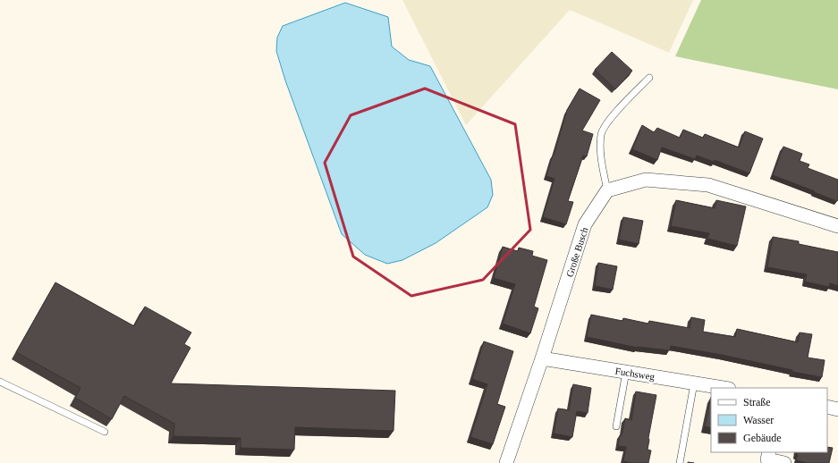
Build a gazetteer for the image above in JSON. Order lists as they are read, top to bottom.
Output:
{
  "streets": {
    "street": ["Große Busch", "Fuchsweg"]
  },
  "crossings": [
    ["Große Busch", "Fuchsweg"]
  ],
  "legend": ["Straße", "Wasser", "Gebäude"]
}
